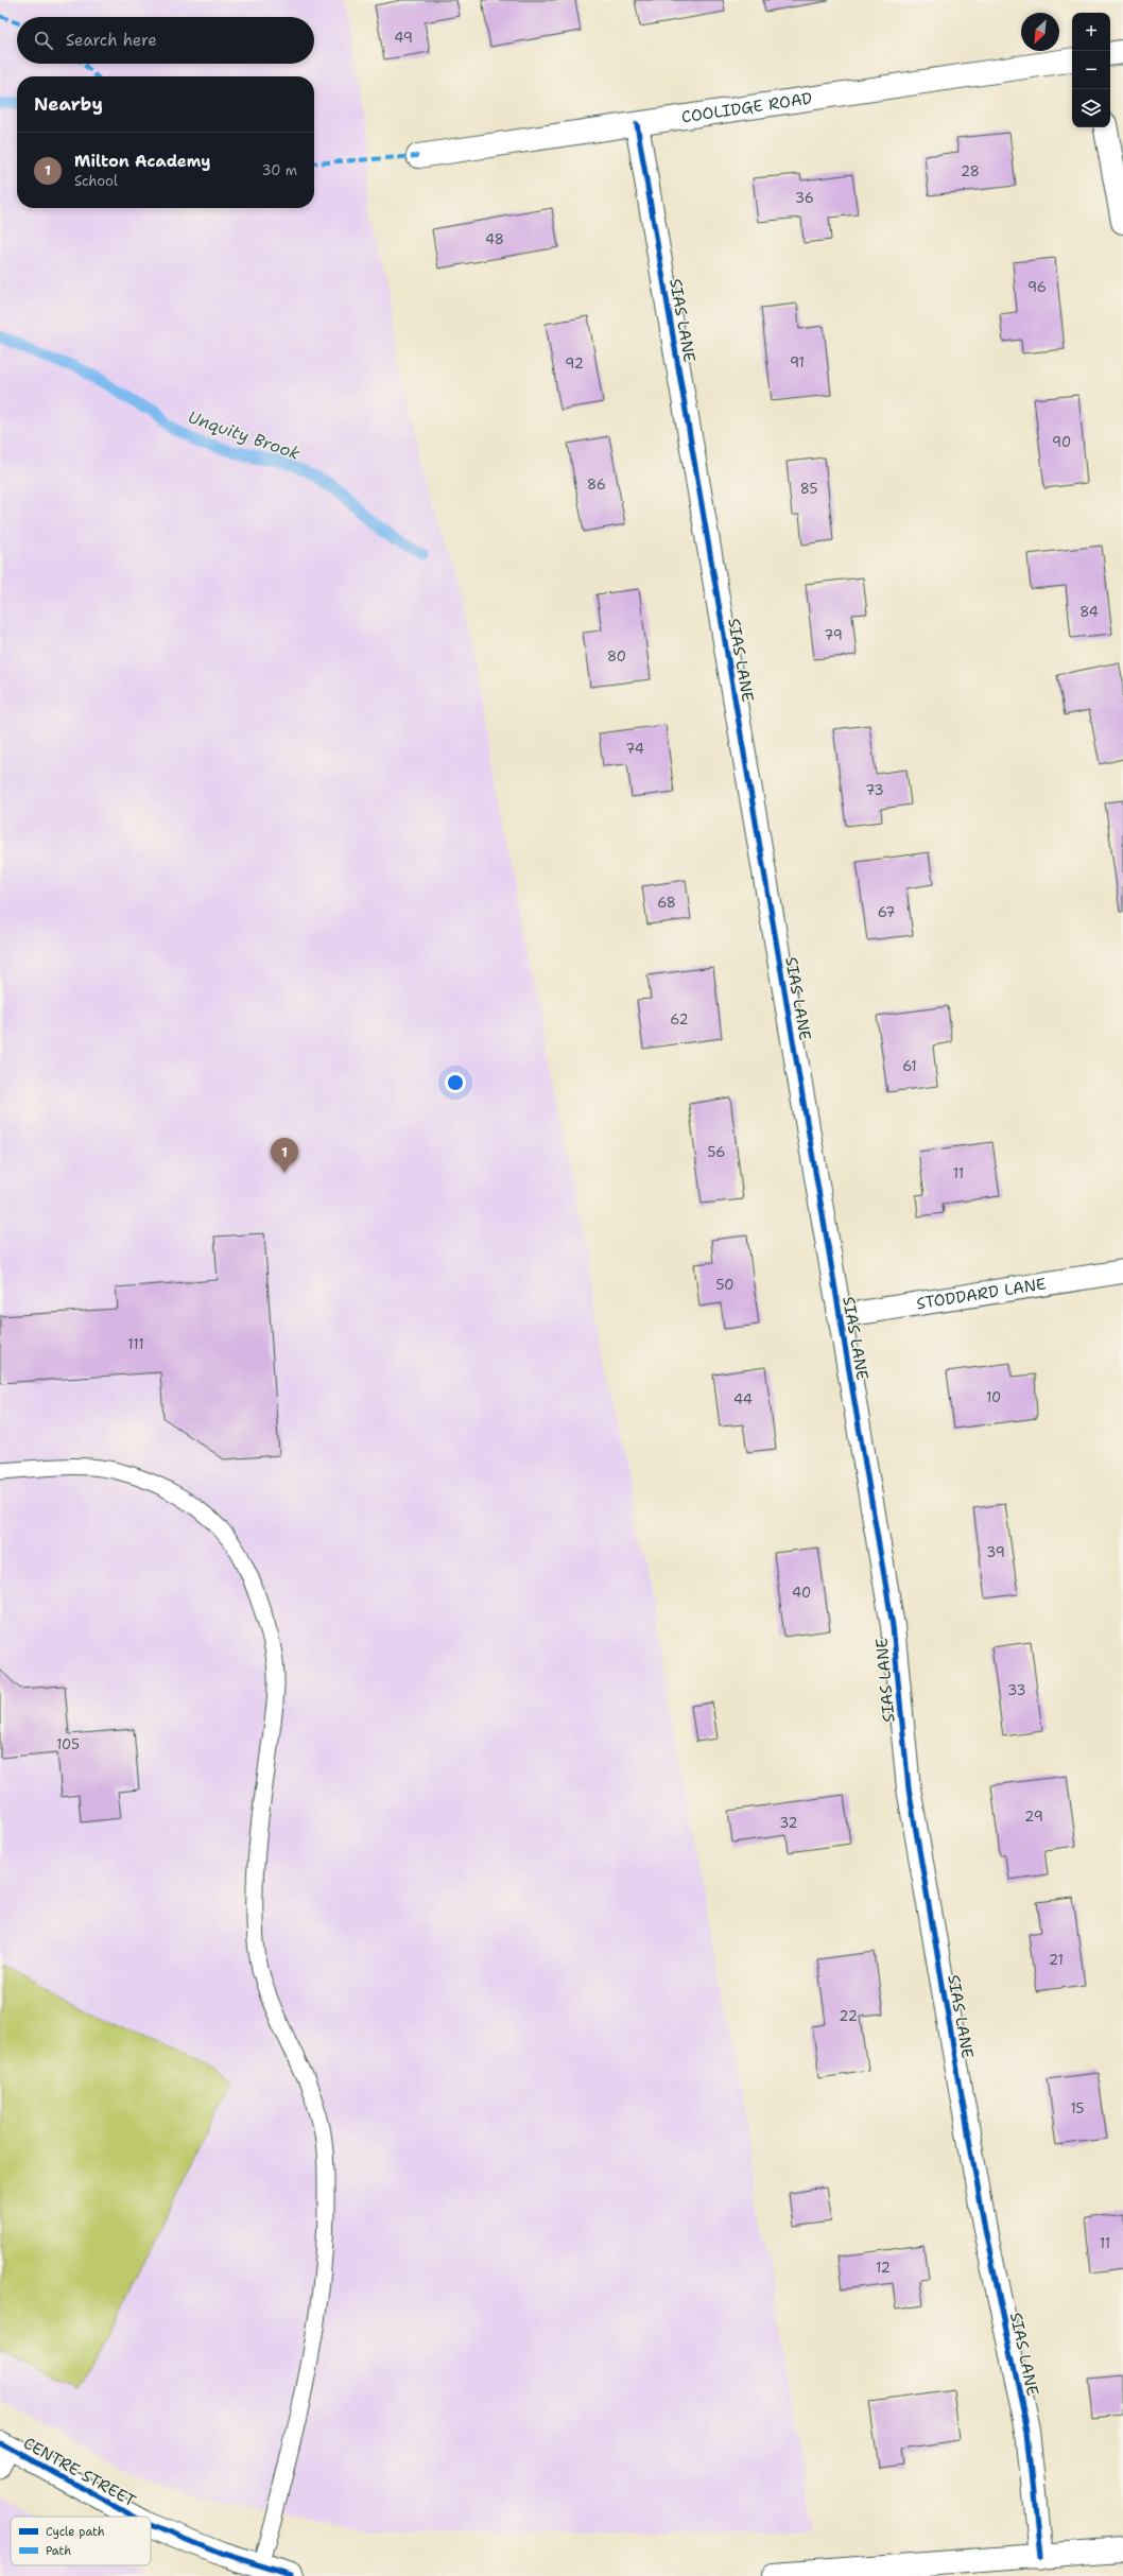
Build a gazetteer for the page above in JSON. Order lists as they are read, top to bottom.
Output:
{
  "streets": {
    "street": [
      "COOLIDGE ROAD",
      "SIAS LANE",
      "STODDARD LANE",
      "CENTRE STREET"
    ]
  },
  "crossings": [
    ["COOLIDGE ROAD", "SIAS LANE"],
    ["SIAS LANE", "STODDARD LANE"]
  ],
  "water": ["Unquity Brook"],
  "house_numbers": [
    "49",
    "28",
    "36",
    "48",
    "96",
    "91",
    "92",
    "90",
    "86",
    "85",
    "84",
    "79",
    "80",
    "74",
    "73",
    "68",
    "67",
    "62",
    "61",
    "56",
    "11",
    "50",
    "111",
    "10",
    "44",
    "39",
    "40",
    "33",
    "105",
    "29",
    "32",
    "21",
    "22",
    "15",
    "11",
    "12"
  ],
  "legend": ["Cycle path", "Path"],
  "north": "bottom left",
  "page": {
    "map_buttons": ["+", "−"],
    "search": "Search here",
    "heading": "Nearby",
    "list": [
      {
        "mark": "1",
        "name": "Milton Academy",
        "note": "School",
        "value": "30 m"
      }
    ],
    "pins": "1"
  }
}
